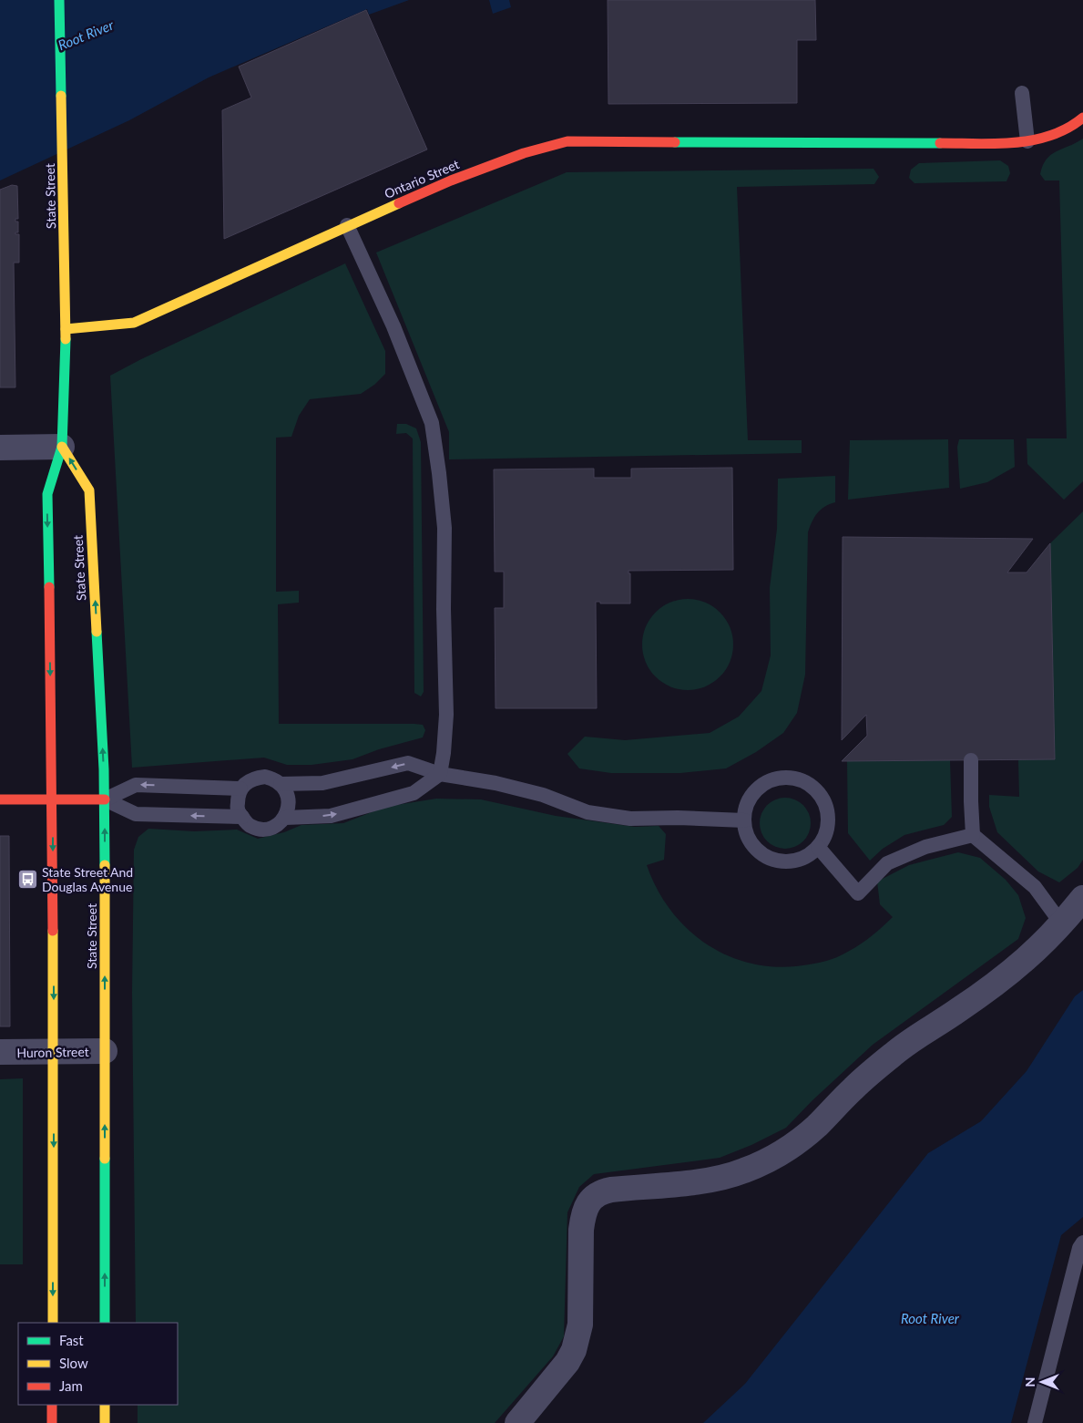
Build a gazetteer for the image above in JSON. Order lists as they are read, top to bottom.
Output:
{
  "streets": {
    "main road": ["Ontario Street", "State Street"],
    "street": ["Huron Street"]
  },
  "crossings": [
    ["Ontario Street", "State Street"],
    ["State Street", "Huron Street"]
  ],
  "water": ["Root River"],
  "places": {
    "bus stop": ["State Street And Douglas Avenue"]
  },
  "legend": ["Fast", "Slow", "Jam"],
  "north": "left"
}
